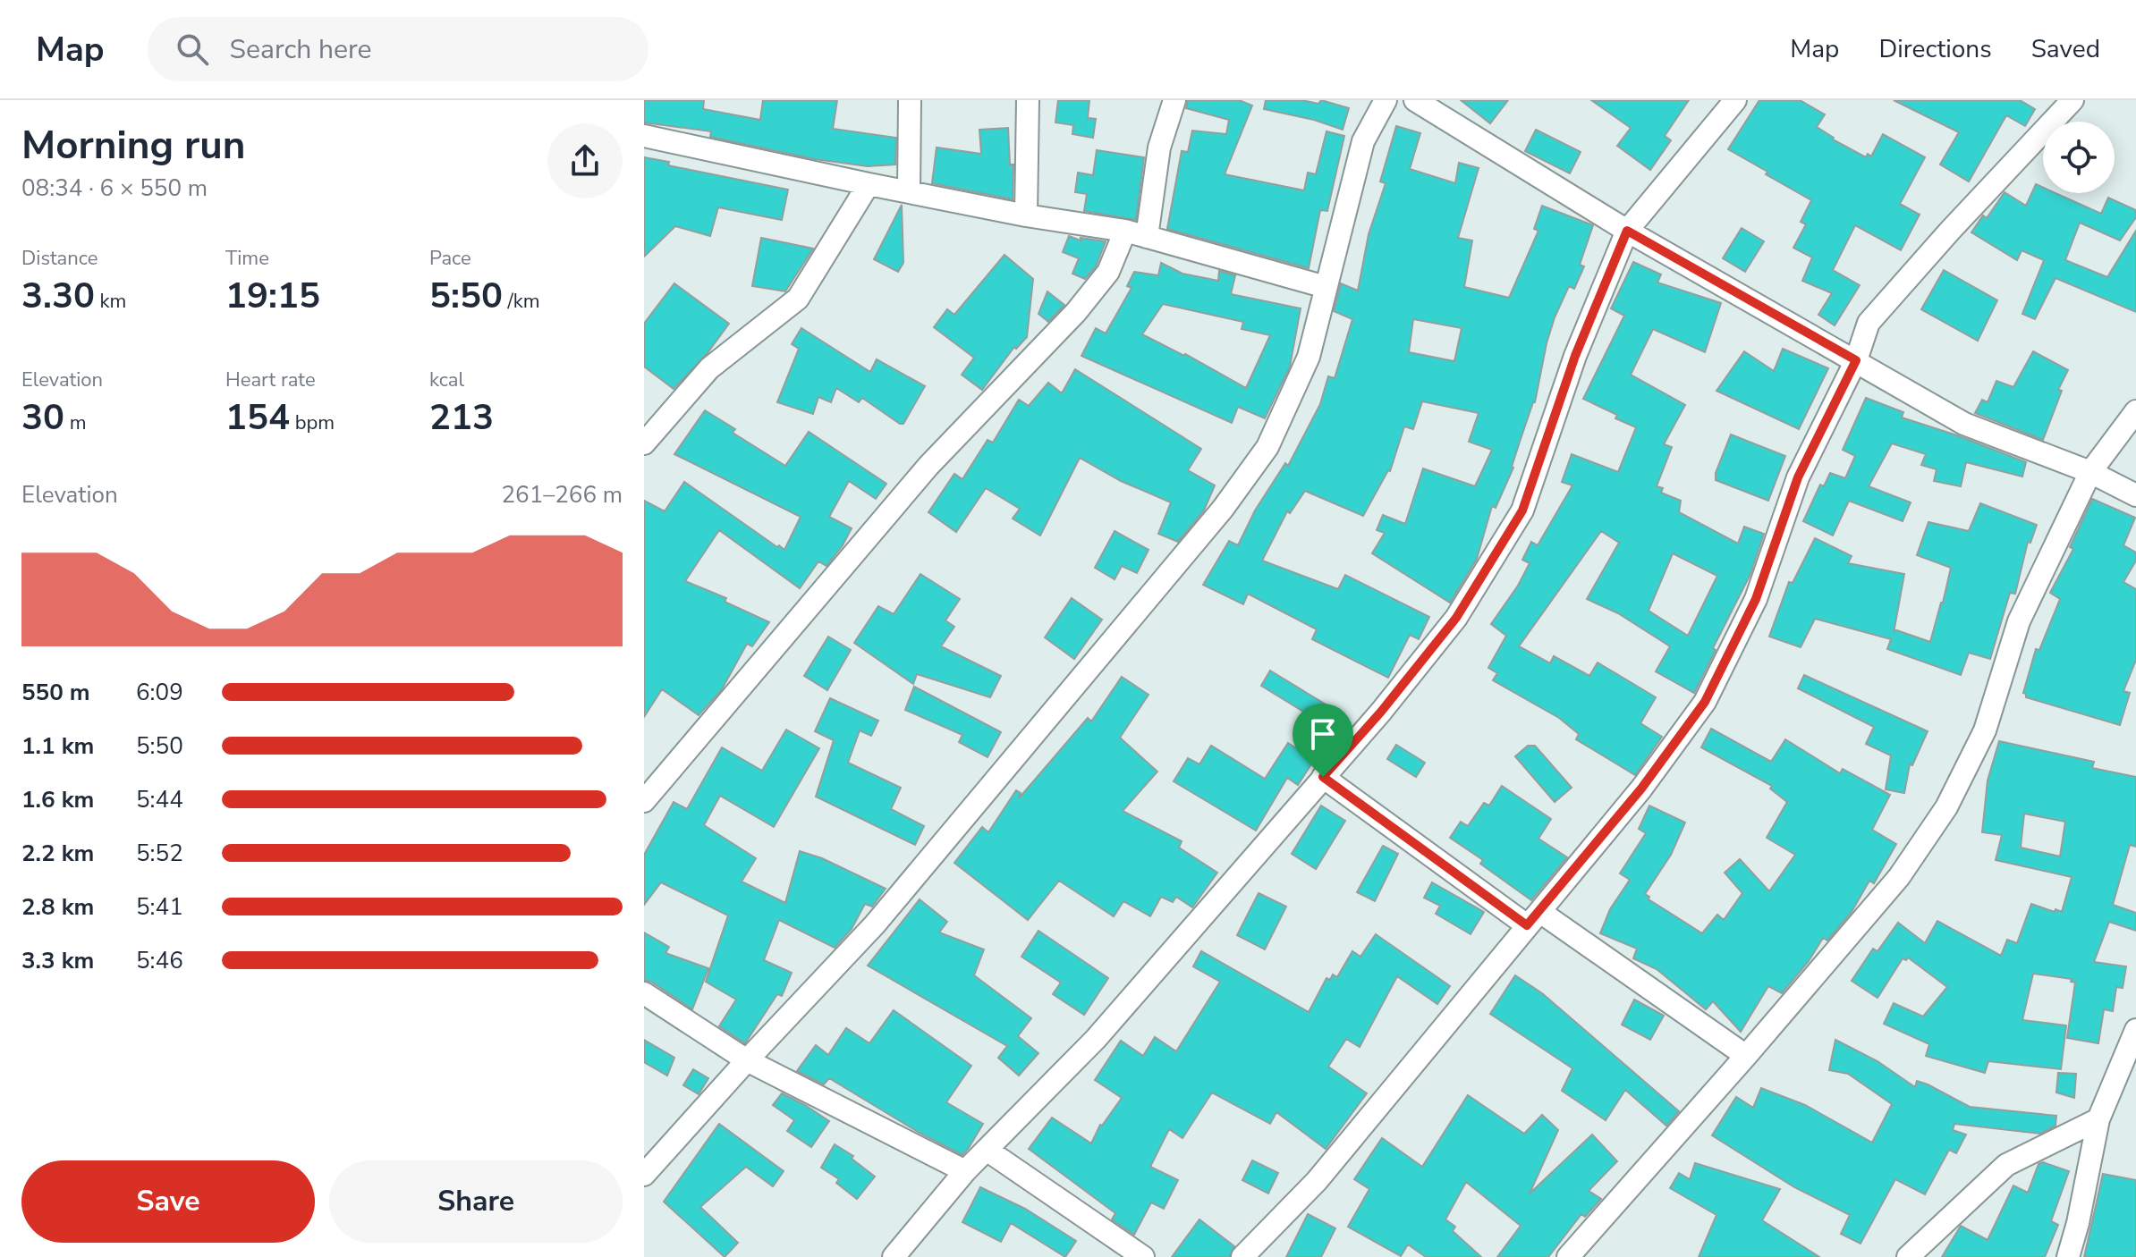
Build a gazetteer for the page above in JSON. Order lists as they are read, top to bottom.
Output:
{
  "page": {
    "header": "Map",
    "search": "Search here",
    "nav": ["Map", "Directions", "Saved"],
    "heading": ["Morning run", "08:34 · 6 × 550 m"],
    "stats": [
      ["Distance", "3.30 km"],
      ["Time", "19:15"],
      ["Pace", "5:50 /km"],
      ["Elevation", "30 m"],
      ["Heart rate", "154 bpm"],
      ["kcal", "213"]
    ],
    "chart": ["Elevation", "261–266 m"],
    "list": [
      {
        "name": "550 m",
        "note": "6:09"
      },
      {
        "name": "1.1 km",
        "note": "5:50"
      },
      {
        "name": "1.6 km",
        "note": "5:44"
      },
      {
        "name": "2.2 km",
        "note": "5:52"
      },
      {
        "name": "2.8 km",
        "note": "5:41"
      },
      {
        "name": "3.3 km",
        "note": "5:46"
      }
    ],
    "buttons": ["Save", "Share"]
  }
}
